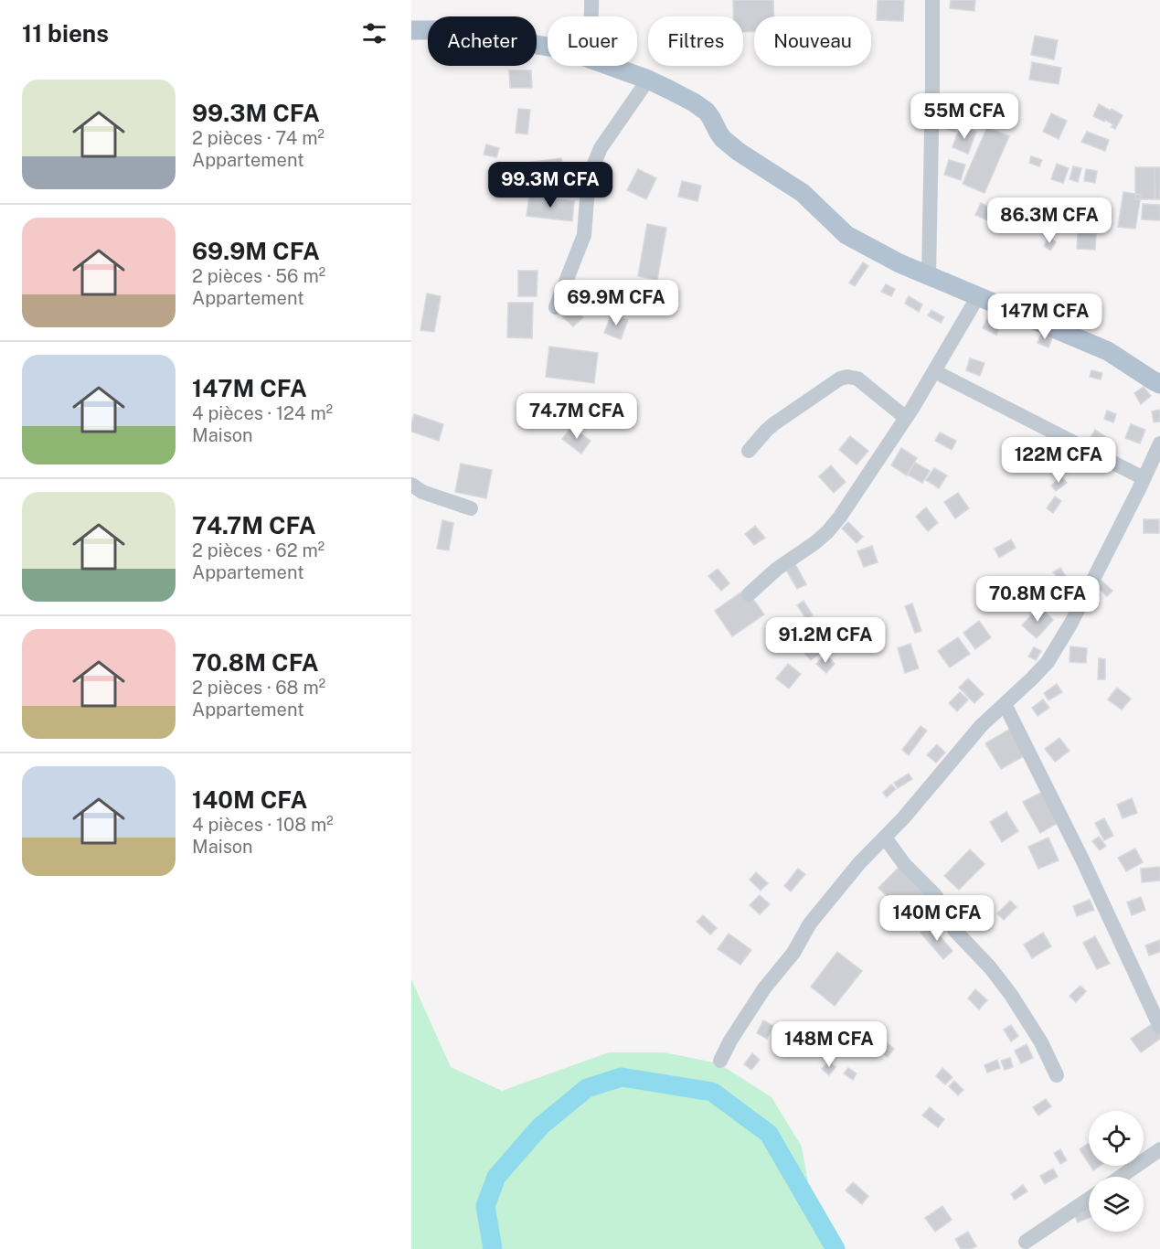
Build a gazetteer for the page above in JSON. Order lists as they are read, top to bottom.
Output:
{
  "page": {
    "heading": "11 biens",
    "chip": [
      "Acheter",
      "Louer",
      "Filtres",
      "Nouveau"
    ],
    "list": [
      {
        "name": "99.3M CFA",
        "note": "2 pièces · 74 m² · Appartement"
      },
      {
        "name": "69.9M CFA",
        "note": "2 pièces · 56 m² · Appartement"
      },
      {
        "name": "147M CFA",
        "note": "4 pièces · 124 m² · Maison"
      },
      {
        "name": "74.7M CFA",
        "note": "2 pièces · 62 m² · Appartement"
      },
      {
        "name": "70.8M CFA",
        "note": "2 pièces · 68 m² · Appartement"
      },
      {
        "name": "140M CFA",
        "note": "4 pièces · 108 m² · Maison"
      }
    ],
    "price": [
      "55M CFA",
      "99.3M CFA",
      "86.3M CFA",
      "69.9M CFA",
      "147M CFA",
      "74.7M CFA",
      "122M CFA",
      "70.8M CFA",
      "91.2M CFA",
      "140M CFA",
      "148M CFA"
    ]
  }
}
